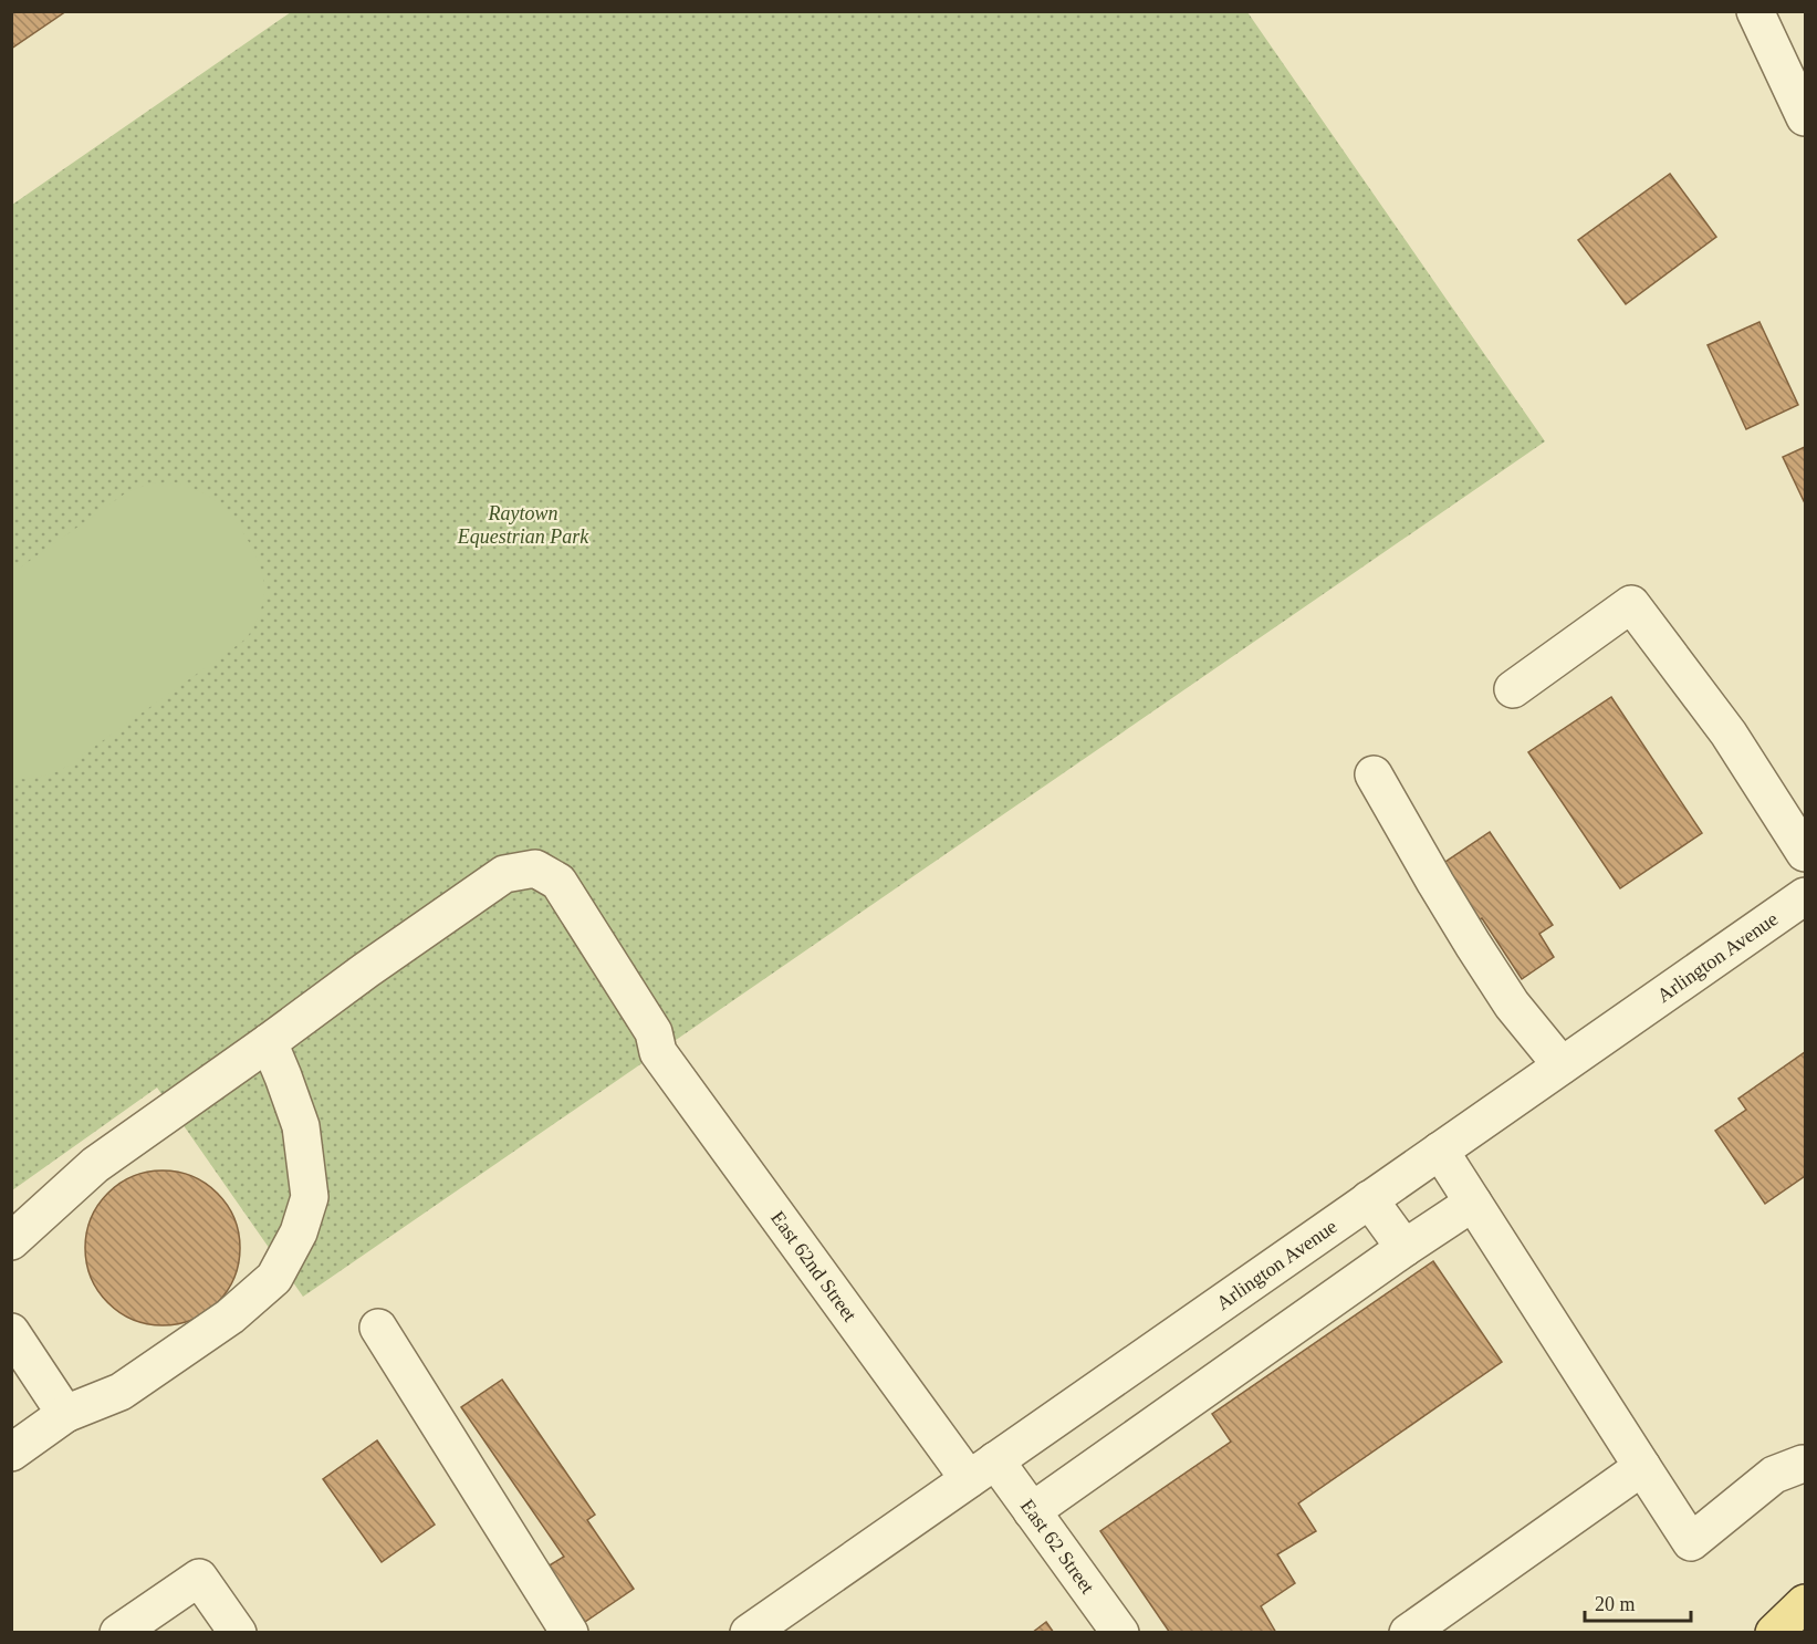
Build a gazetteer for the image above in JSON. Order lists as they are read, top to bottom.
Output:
{
  "streets": {
    "street": ["Arlington Avenue", "East 62nd Street", "East 62 Street"]
  },
  "crossings": [
    ["Arlington Avenue", "East 62nd Street"],
    ["Arlington Avenue", "East 62 Street"],
    ["East 62nd Street", "East 62 Street"]
  ],
  "parks": ["Raytown Equestrian Park"],
  "scale_bar": "20 m"
}
